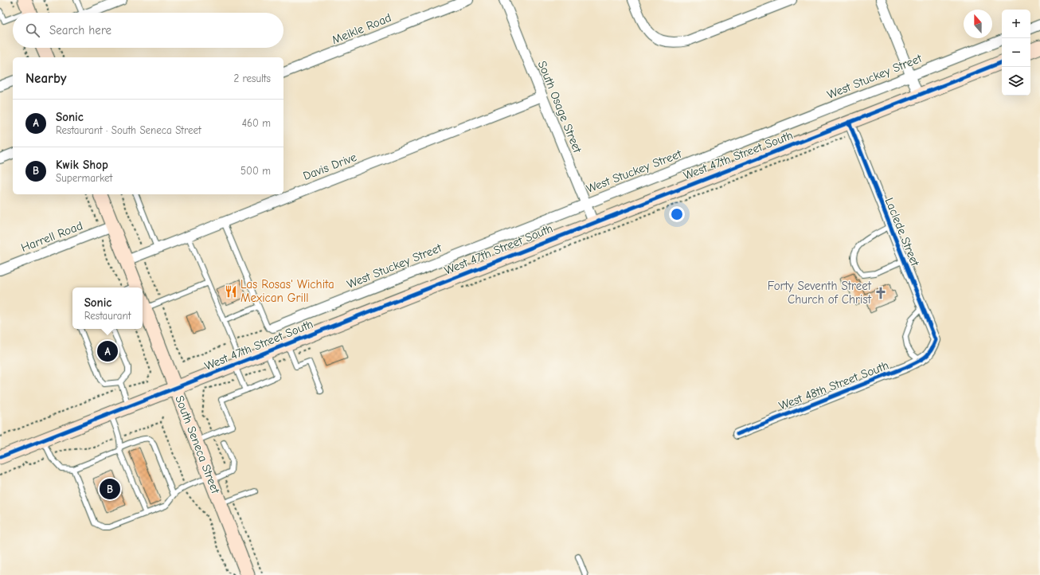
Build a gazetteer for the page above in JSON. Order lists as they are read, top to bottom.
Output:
{
  "streets": {
    "street": [
      "Meikle Road",
      "West Stuckey Street",
      "South Osage Street",
      "West 47th Street South",
      "Davis Drive",
      "Laclede Street",
      "Harrell Road",
      "West 48th Street South",
      "South Seneca Street"
    ]
  },
  "crossings": [
    ["West Stuckey Street", "South Osage Street"],
    ["South Osage Street", "West 47th Street South"],
    ["South Osage Street", "Davis Drive"],
    ["West 47th Street South", "Laclede Street"],
    ["West 47th Street South", "South Seneca Street"],
    ["Davis Drive", "South Seneca Street"],
    ["Laclede Street", "West 48th Street South"],
    ["Harrell Road", "South Seneca Street"]
  ],
  "places": {
    "restaurant": ["Las Rosas' Wichita Mexican Grill"],
    "church": ["Forty Seventh Street Church of Christ"]
  },
  "north": "top",
  "page": {
    "map_buttons": ["+", "−"],
    "search": "Search here",
    "heading": ["Nearby", "2 results"],
    "list": [
      {
        "mark": "A",
        "name": "Sonic",
        "note": "Restaurant · South Seneca Street",
        "value": "460 m"
      },
      {
        "mark": "B",
        "name": "Kwik Shop",
        "note": "Supermarket",
        "value": "500 m"
      }
    ],
    "popup": ["Sonic", "Restaurant"],
    "pins": ["A", "B"]
  }
}
